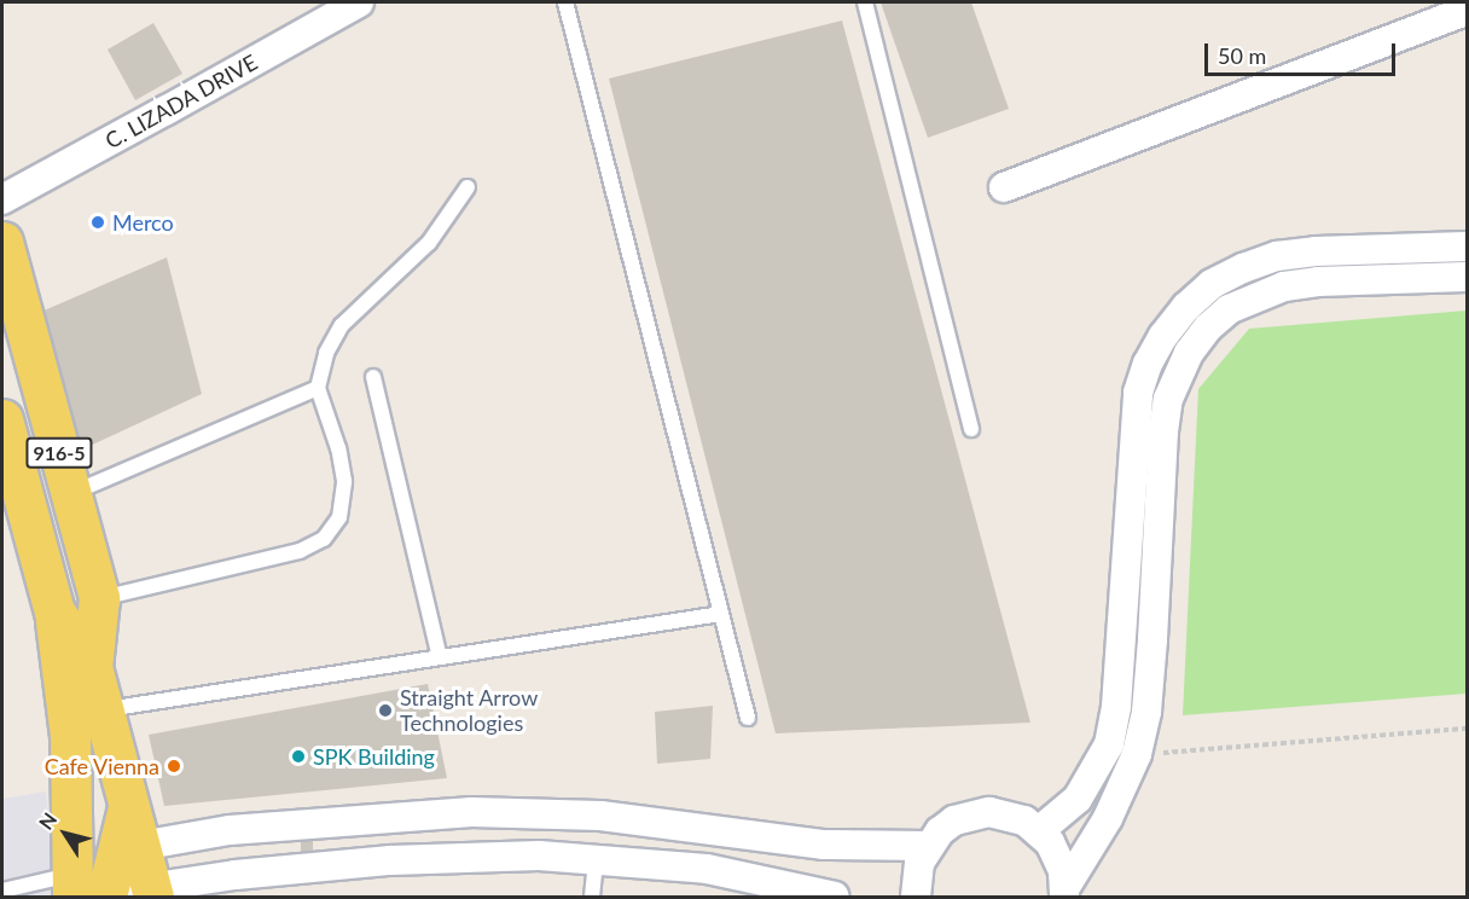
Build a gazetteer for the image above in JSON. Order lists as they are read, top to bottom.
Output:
{
  "streets": {
    "main road": ["916-5"],
    "street": ["C. LIZADA DRIVE"]
  },
  "places": [
    "Merco",
    "Straight Arrow Technologies",
    "SPK Building",
    "Cafe Vienna"
  ],
  "scale_bar": "50 m",
  "north": "top left"
}
